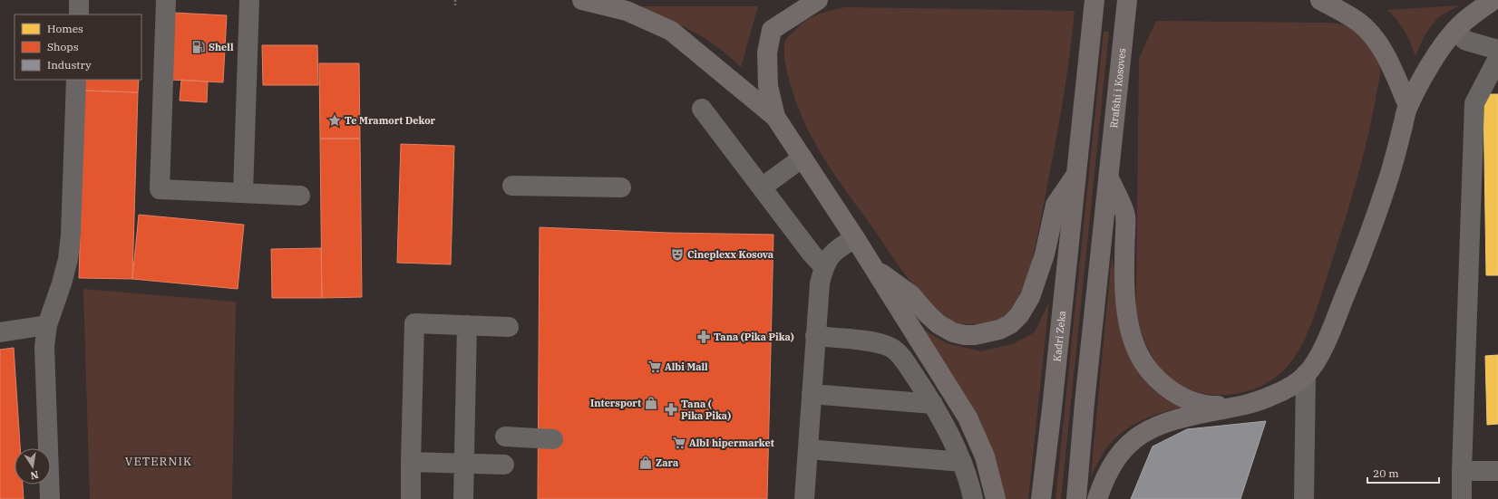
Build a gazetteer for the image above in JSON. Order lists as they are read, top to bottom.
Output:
{
  "streets": {
    "highway": ["Rrafshi i Kosoves", "Kadri Zeka"]
  },
  "districts": ["VETERNIK"],
  "places": {
    "fuel station": ["Shell"],
    "place": ["Te Mramort Dekor"],
    "theatre": ["Cineplexx Kosova"],
    "pharmacy": ["Tana (Pika Pika)", "Tana ( Pika Pika)"],
    "supermarket": ["Albi Mall", "AlbI hipermarket"],
    "shop": ["Intersport", "Zara"]
  },
  "legend": ["Homes", "Shops", "Industry"],
  "scale_bar": "20 m",
  "north": "bottom"
}
